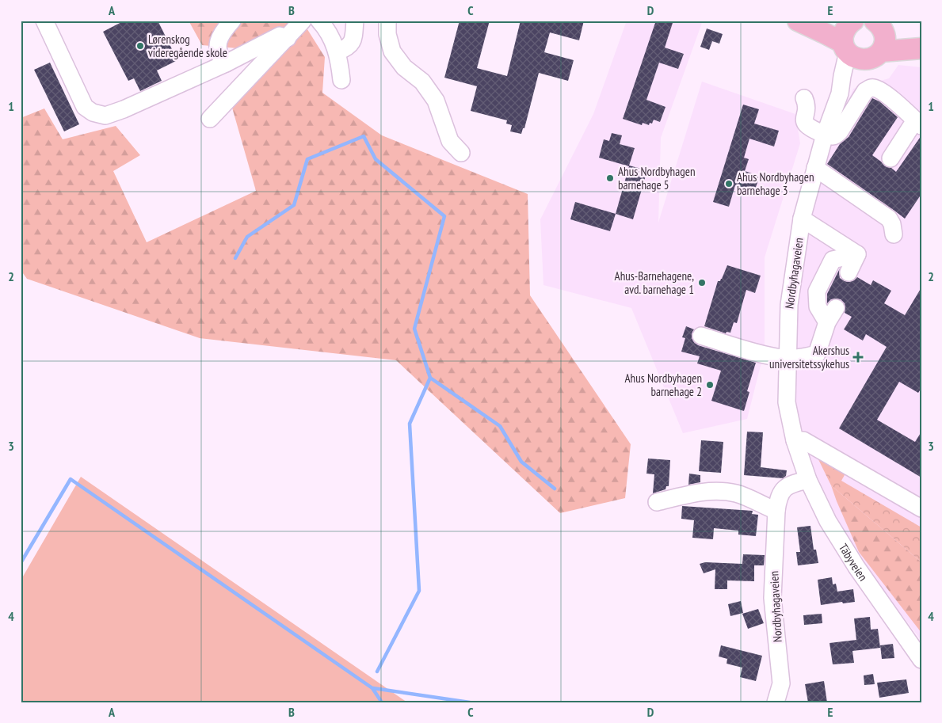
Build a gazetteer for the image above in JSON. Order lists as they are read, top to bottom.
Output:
{
  "streets": {
    "street": ["Nordbyhagaveien", "Täbyveien"]
  },
  "crossings": [
    ["Nordbyhagaveien", "Täbyveien"]
  ],
  "places": {
    "other": [
      "Lørenskog videregående skole",
      "Ahus Nordbyhagen barnehage 5",
      "Ahus Nordbyhagen barnehage 3",
      "Ahus-Barnehagene, avd. barnehage 1",
      "Ahus Nordbyhagen barnehage 2"
    ],
    "health": ["Akershus universitetssykehus"]
  },
  "grid": {
    "columns": [
      "A",
      "B",
      "C",
      "D",
      "E"
    ],
    "rows": [
      "1",
      "2",
      "3",
      "4"
    ]
  }
}
